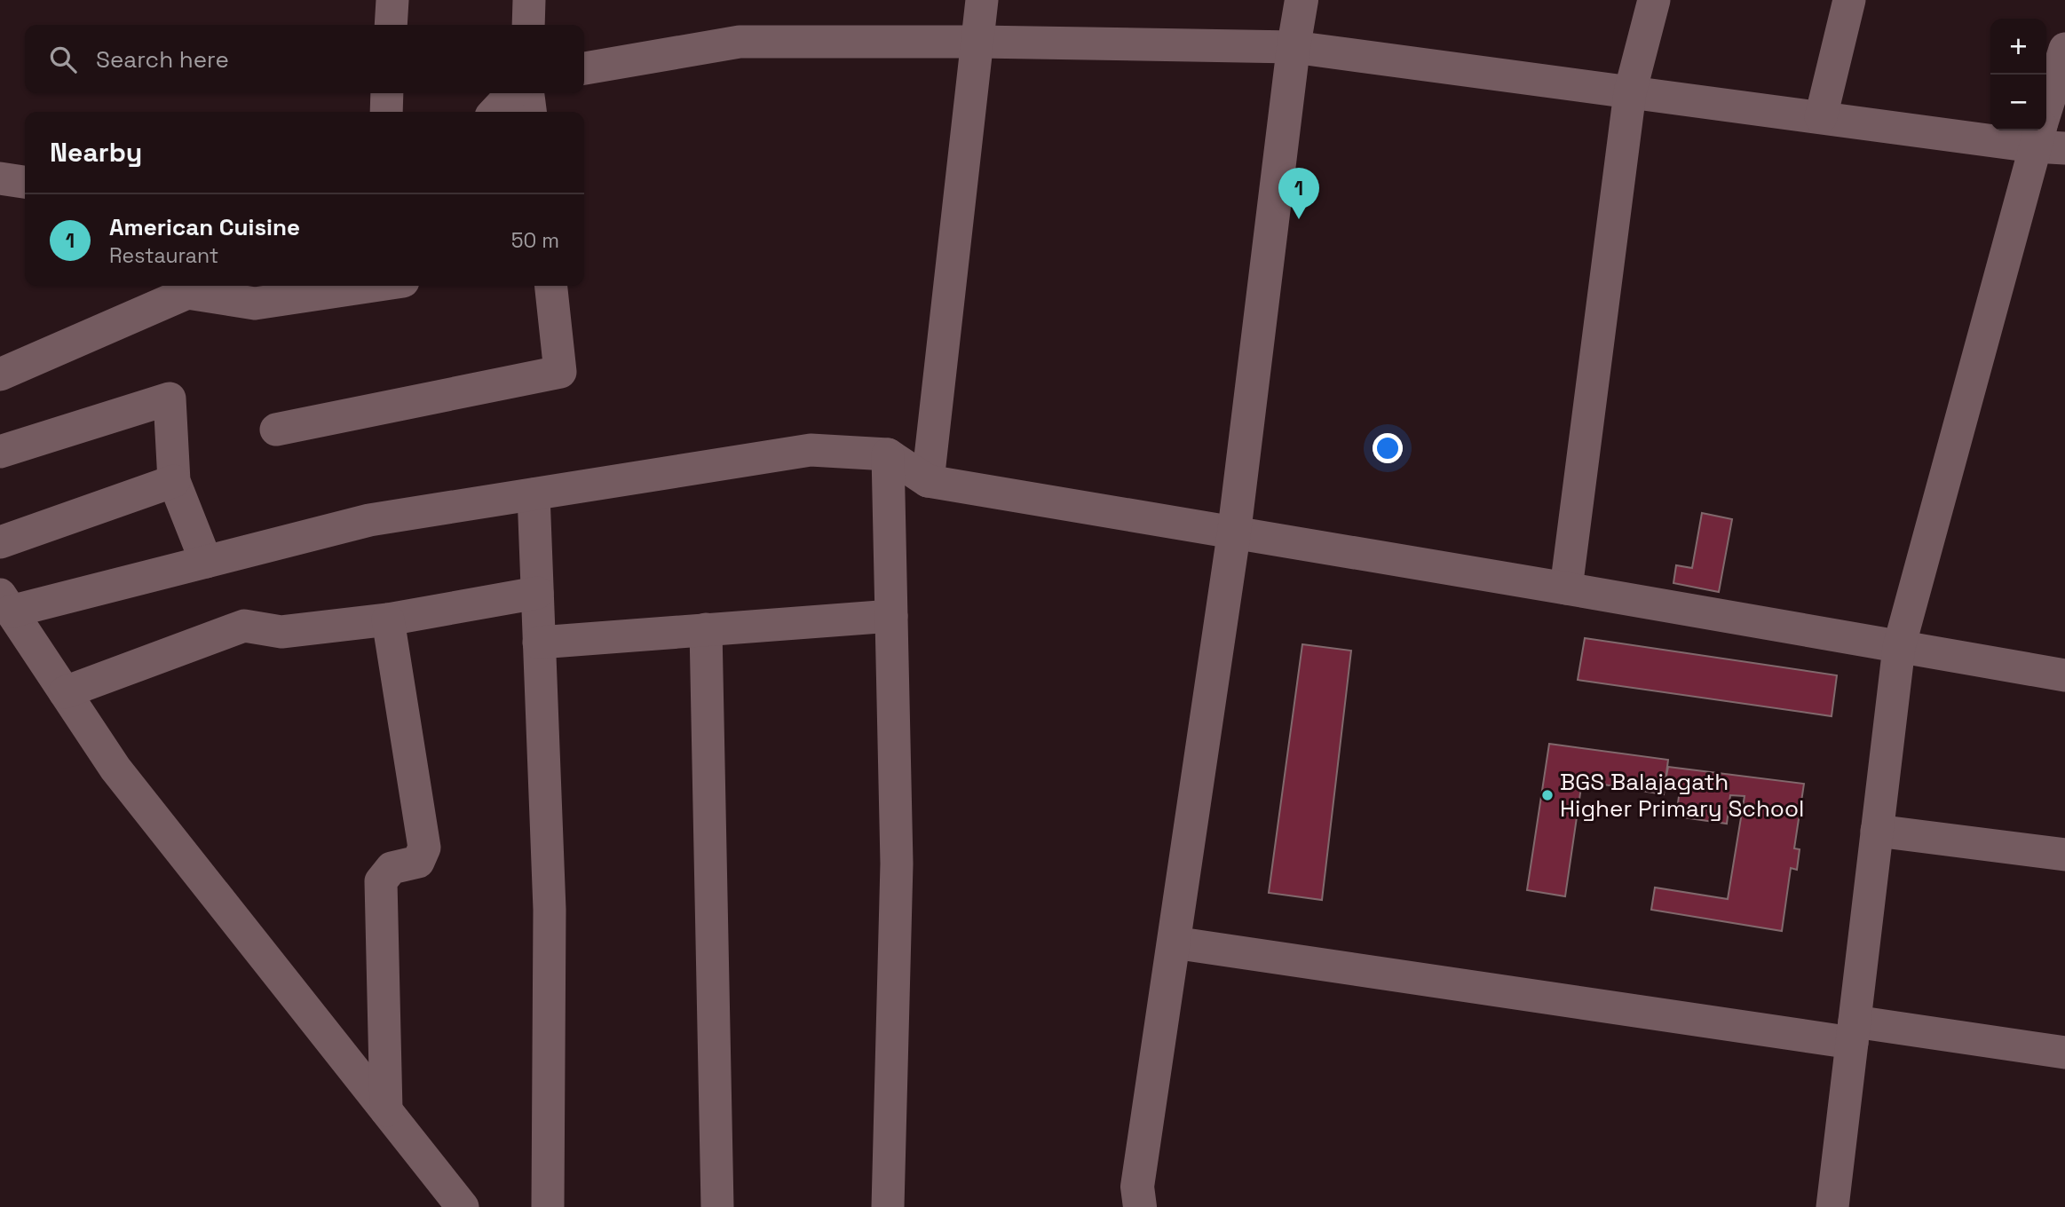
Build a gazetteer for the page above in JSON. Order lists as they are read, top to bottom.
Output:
{
  "places": ["BGS Balajagath Higher Primary School"],
  "page": {
    "map_buttons": ["+", "−"],
    "search": "Search here",
    "heading": "Nearby",
    "pins": "1",
    "list": [
      {
        "mark": "1",
        "name": "American Cuisine",
        "note": "Restaurant",
        "value": "50 m"
      }
    ]
  }
}
